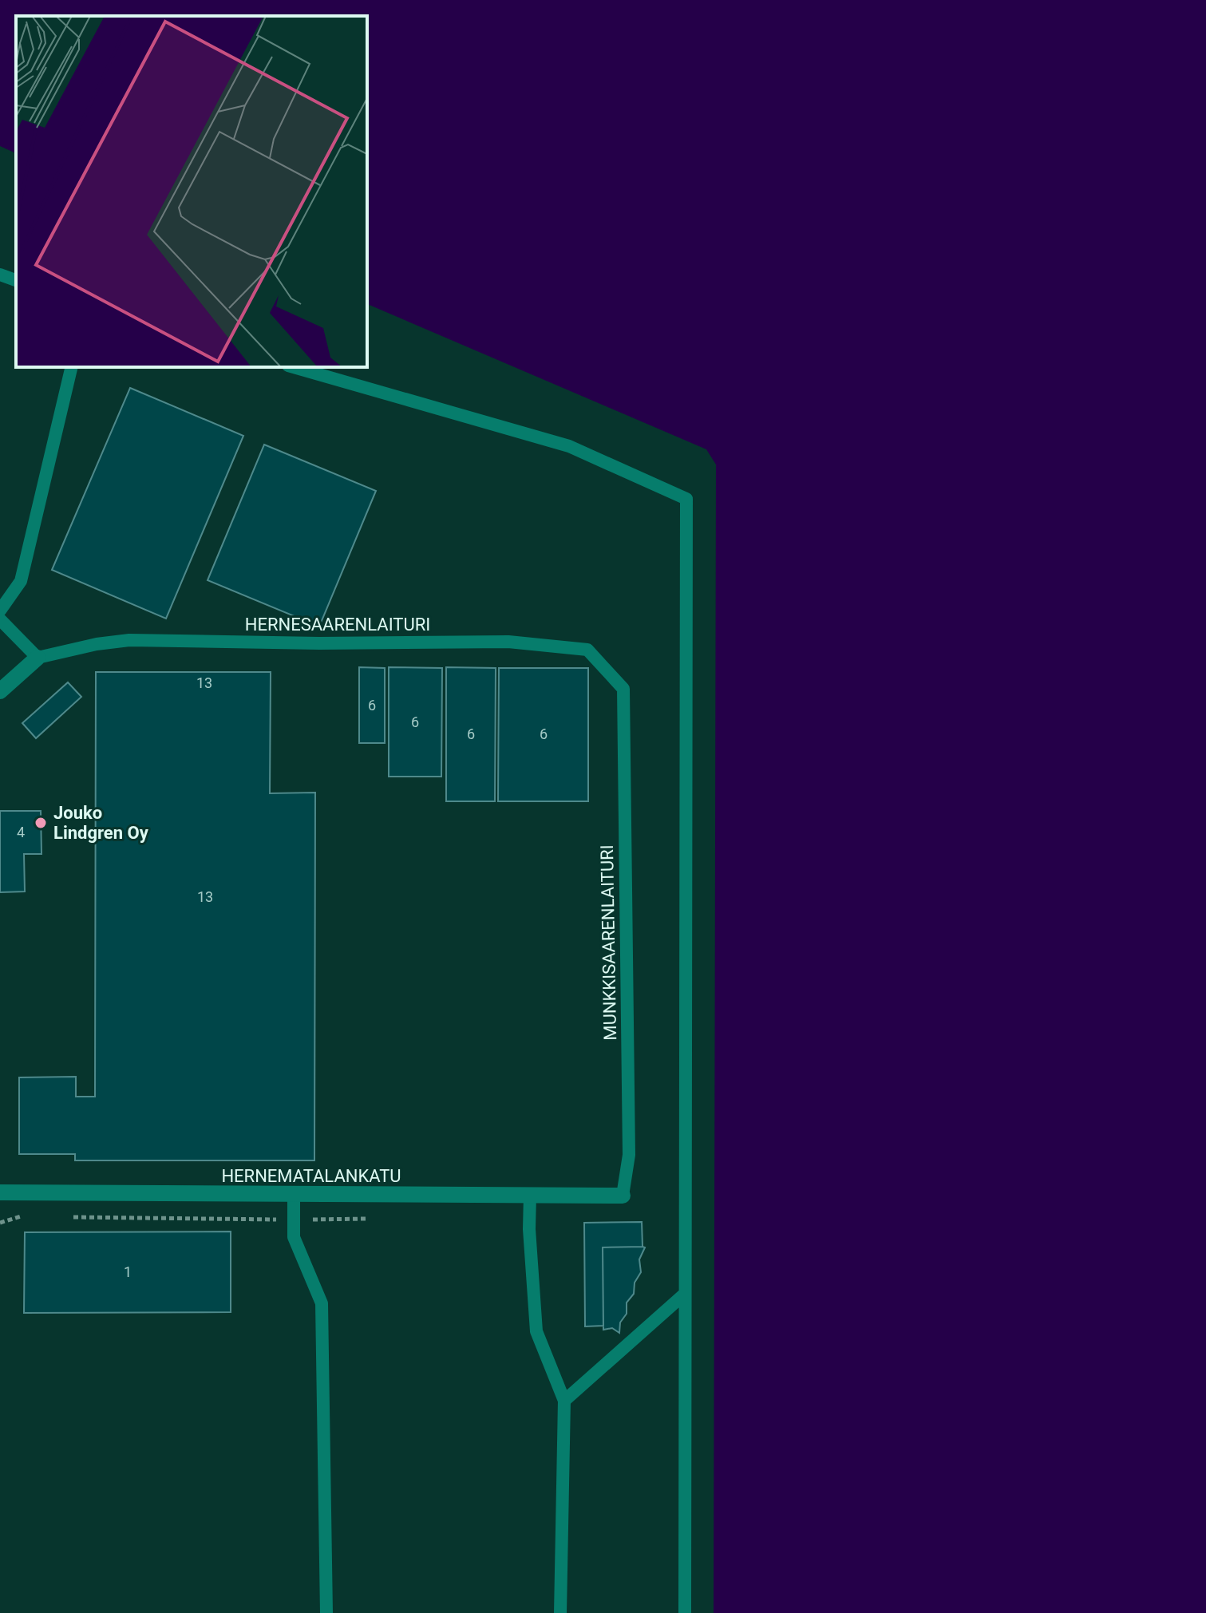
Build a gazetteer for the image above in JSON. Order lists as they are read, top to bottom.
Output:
{
  "streets": {
    "street": ["HERNEMATALANKATU"],
    "lane": ["HERNESAARENLAITURI", "MUNKKISAARENLAITURI"]
  },
  "crossings": [
    ["HERNESAARENLAITURI", "MUNKKISAARENLAITURI"],
    ["MUNKKISAARENLAITURI", "HERNEMATALANKATU"]
  ],
  "places": ["Jouko Lindgren Oy"],
  "house_numbers": [
    "13",
    "6",
    "6",
    "6",
    "6",
    "4",
    "13",
    "1"
  ]
}
